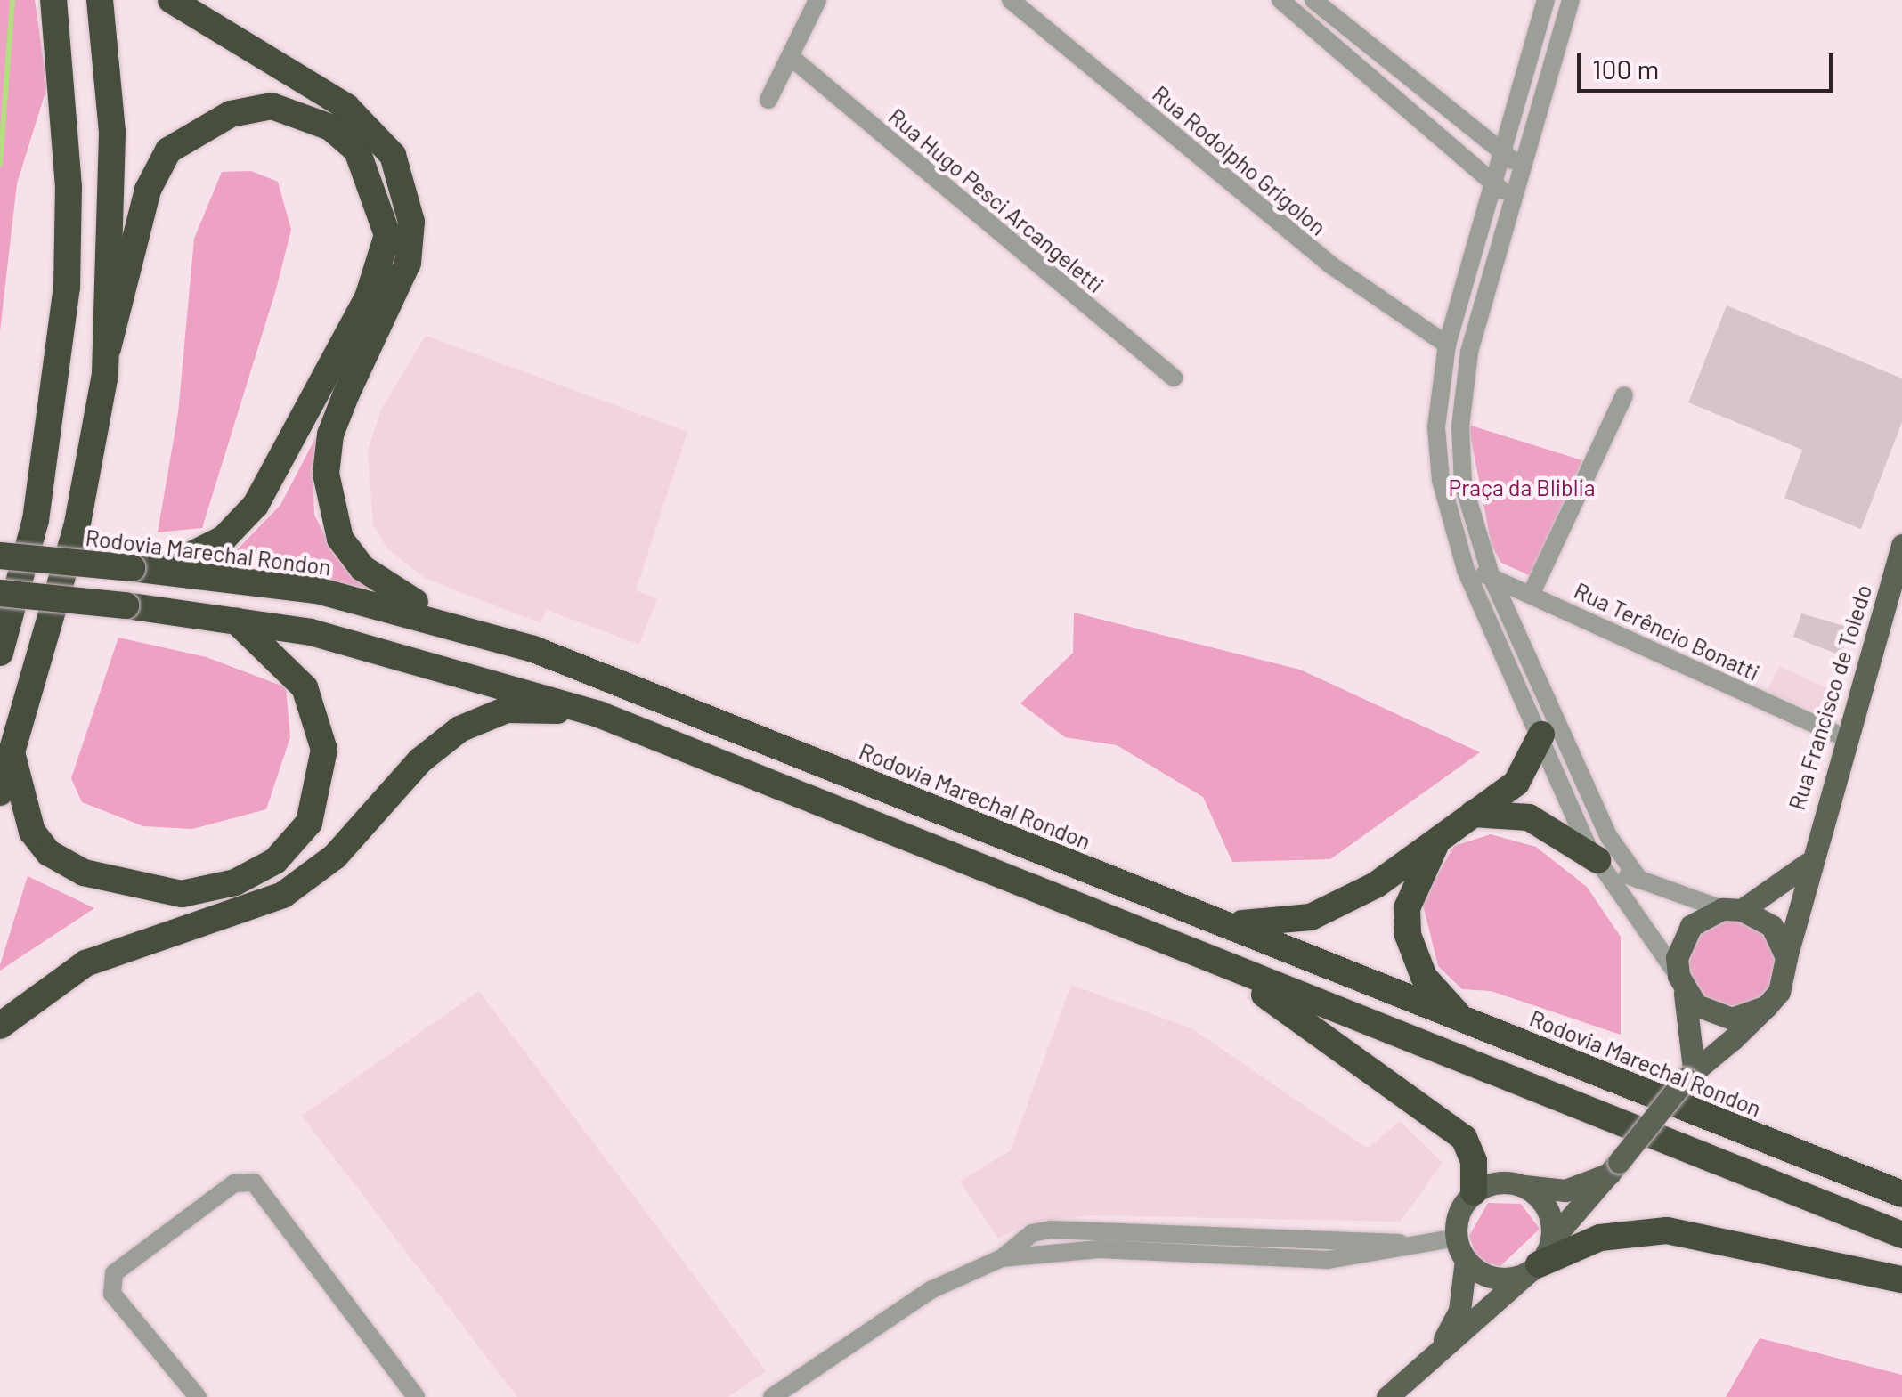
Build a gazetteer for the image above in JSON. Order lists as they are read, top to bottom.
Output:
{
  "streets": {
    "highway": ["Rodovia Marechal Rondon"],
    "main road": ["Rua Francisco de Toledo"],
    "street": ["Rua Rodolpho Grigolon", "Rua Hugo Pesci Arcangeletti", "Rua Terêncio Bonatti"]
  },
  "crossings": [
    ["Rua Terêncio Bonatti", "Rua Francisco de Toledo"]
  ],
  "parks": ["Praça da Bliblia"],
  "scale_bar": "100 m"
}
